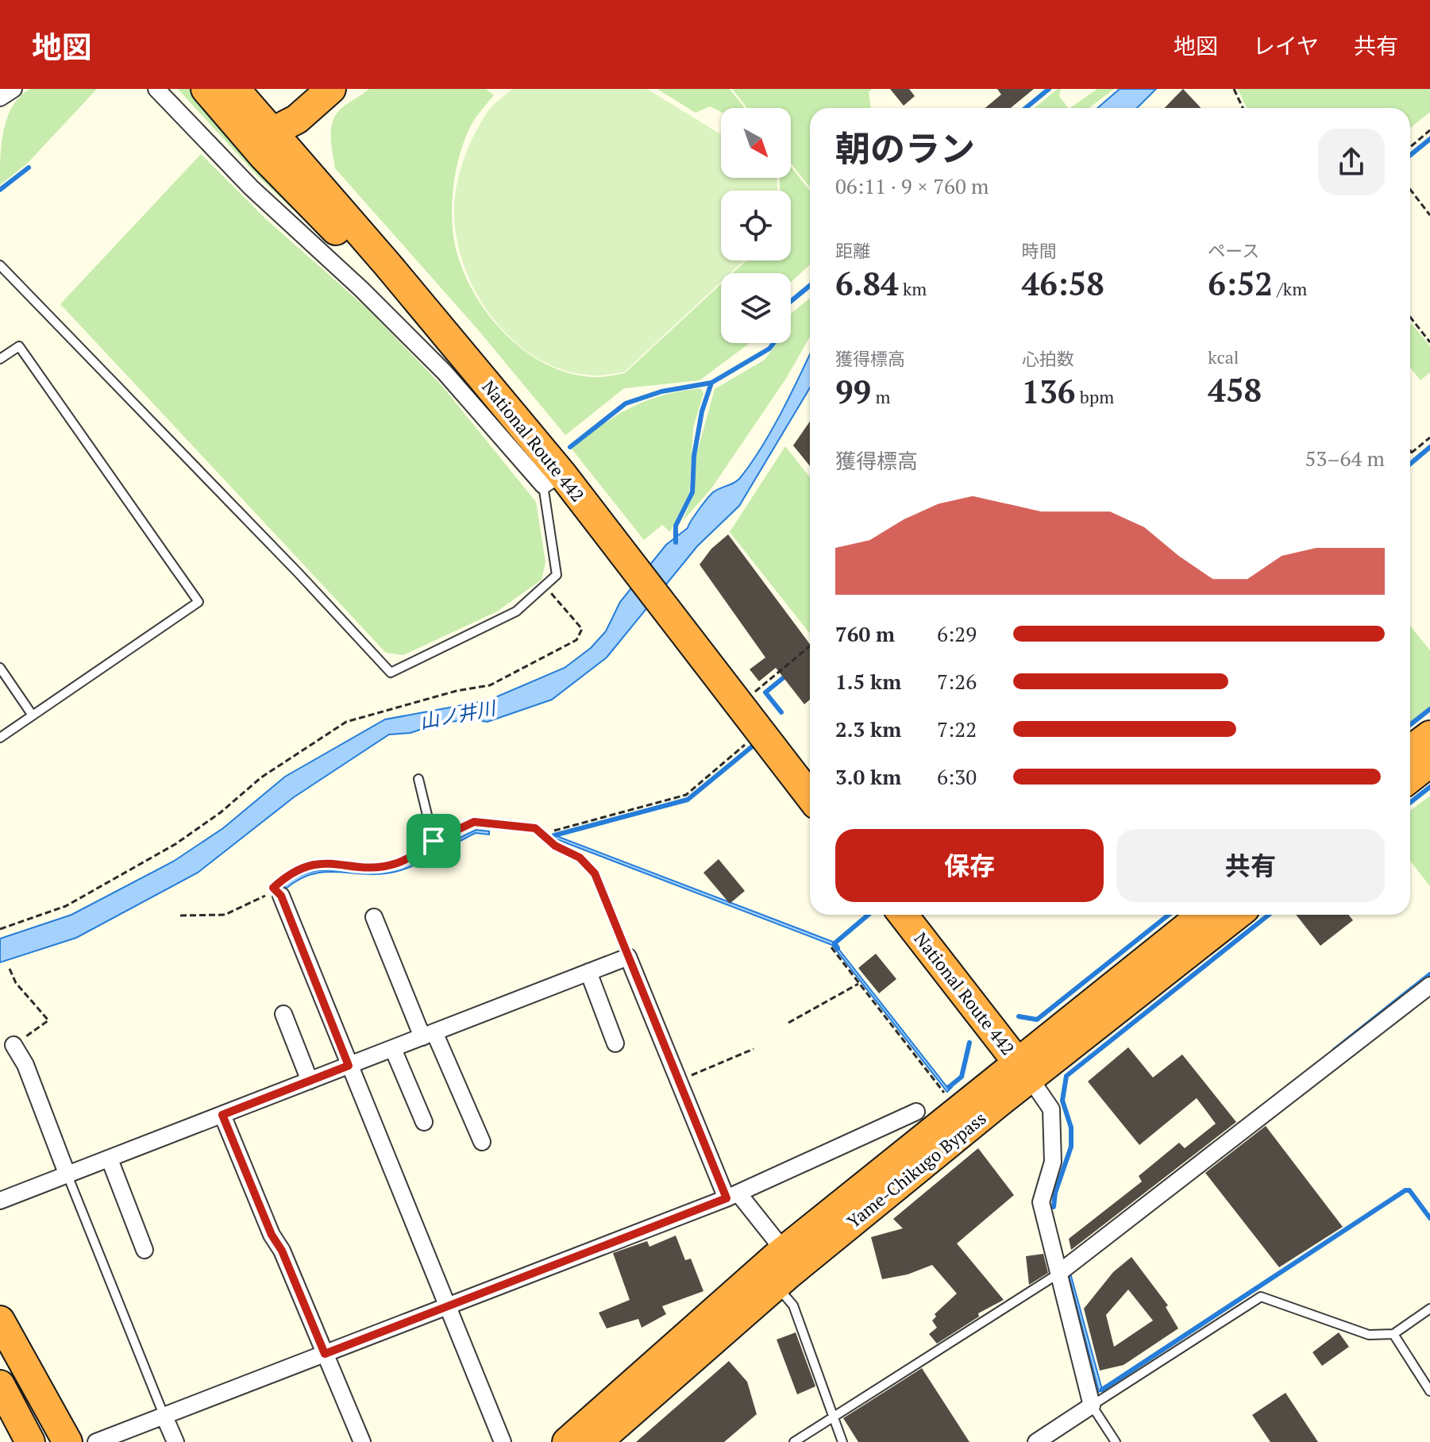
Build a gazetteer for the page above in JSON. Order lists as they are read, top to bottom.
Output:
{
  "streets": {
    "highway": ["National Route 442", "Yame-Chikugo Bypass"]
  },
  "crossings": [
    ["National Route 442", "Yame-Chikugo Bypass"]
  ],
  "water": ["山ノ井川"],
  "north": "bottom right",
  "page": {
    "header": "地図",
    "nav": ["地図", "レイヤ", "共有"],
    "heading": ["朝のラン", "06:11 · 9 × 760 m"],
    "stats": [
      ["距離", "6.84 km"],
      ["時間", "46:58"],
      ["ペース", "6:52 /km"],
      ["獲得標高", "99 m"],
      ["心拍数", "136 bpm"],
      ["kcal", "458"]
    ],
    "chart": ["獲得標高", "53–64 m"],
    "list": [
      {
        "name": "760 m",
        "note": "6:29"
      },
      {
        "name": "1.5 km",
        "note": "7:26"
      },
      {
        "name": "2.3 km",
        "note": "7:22"
      },
      {
        "name": "3.0 km",
        "note": "6:30"
      }
    ],
    "buttons": ["保存", "共有"]
  }
}
